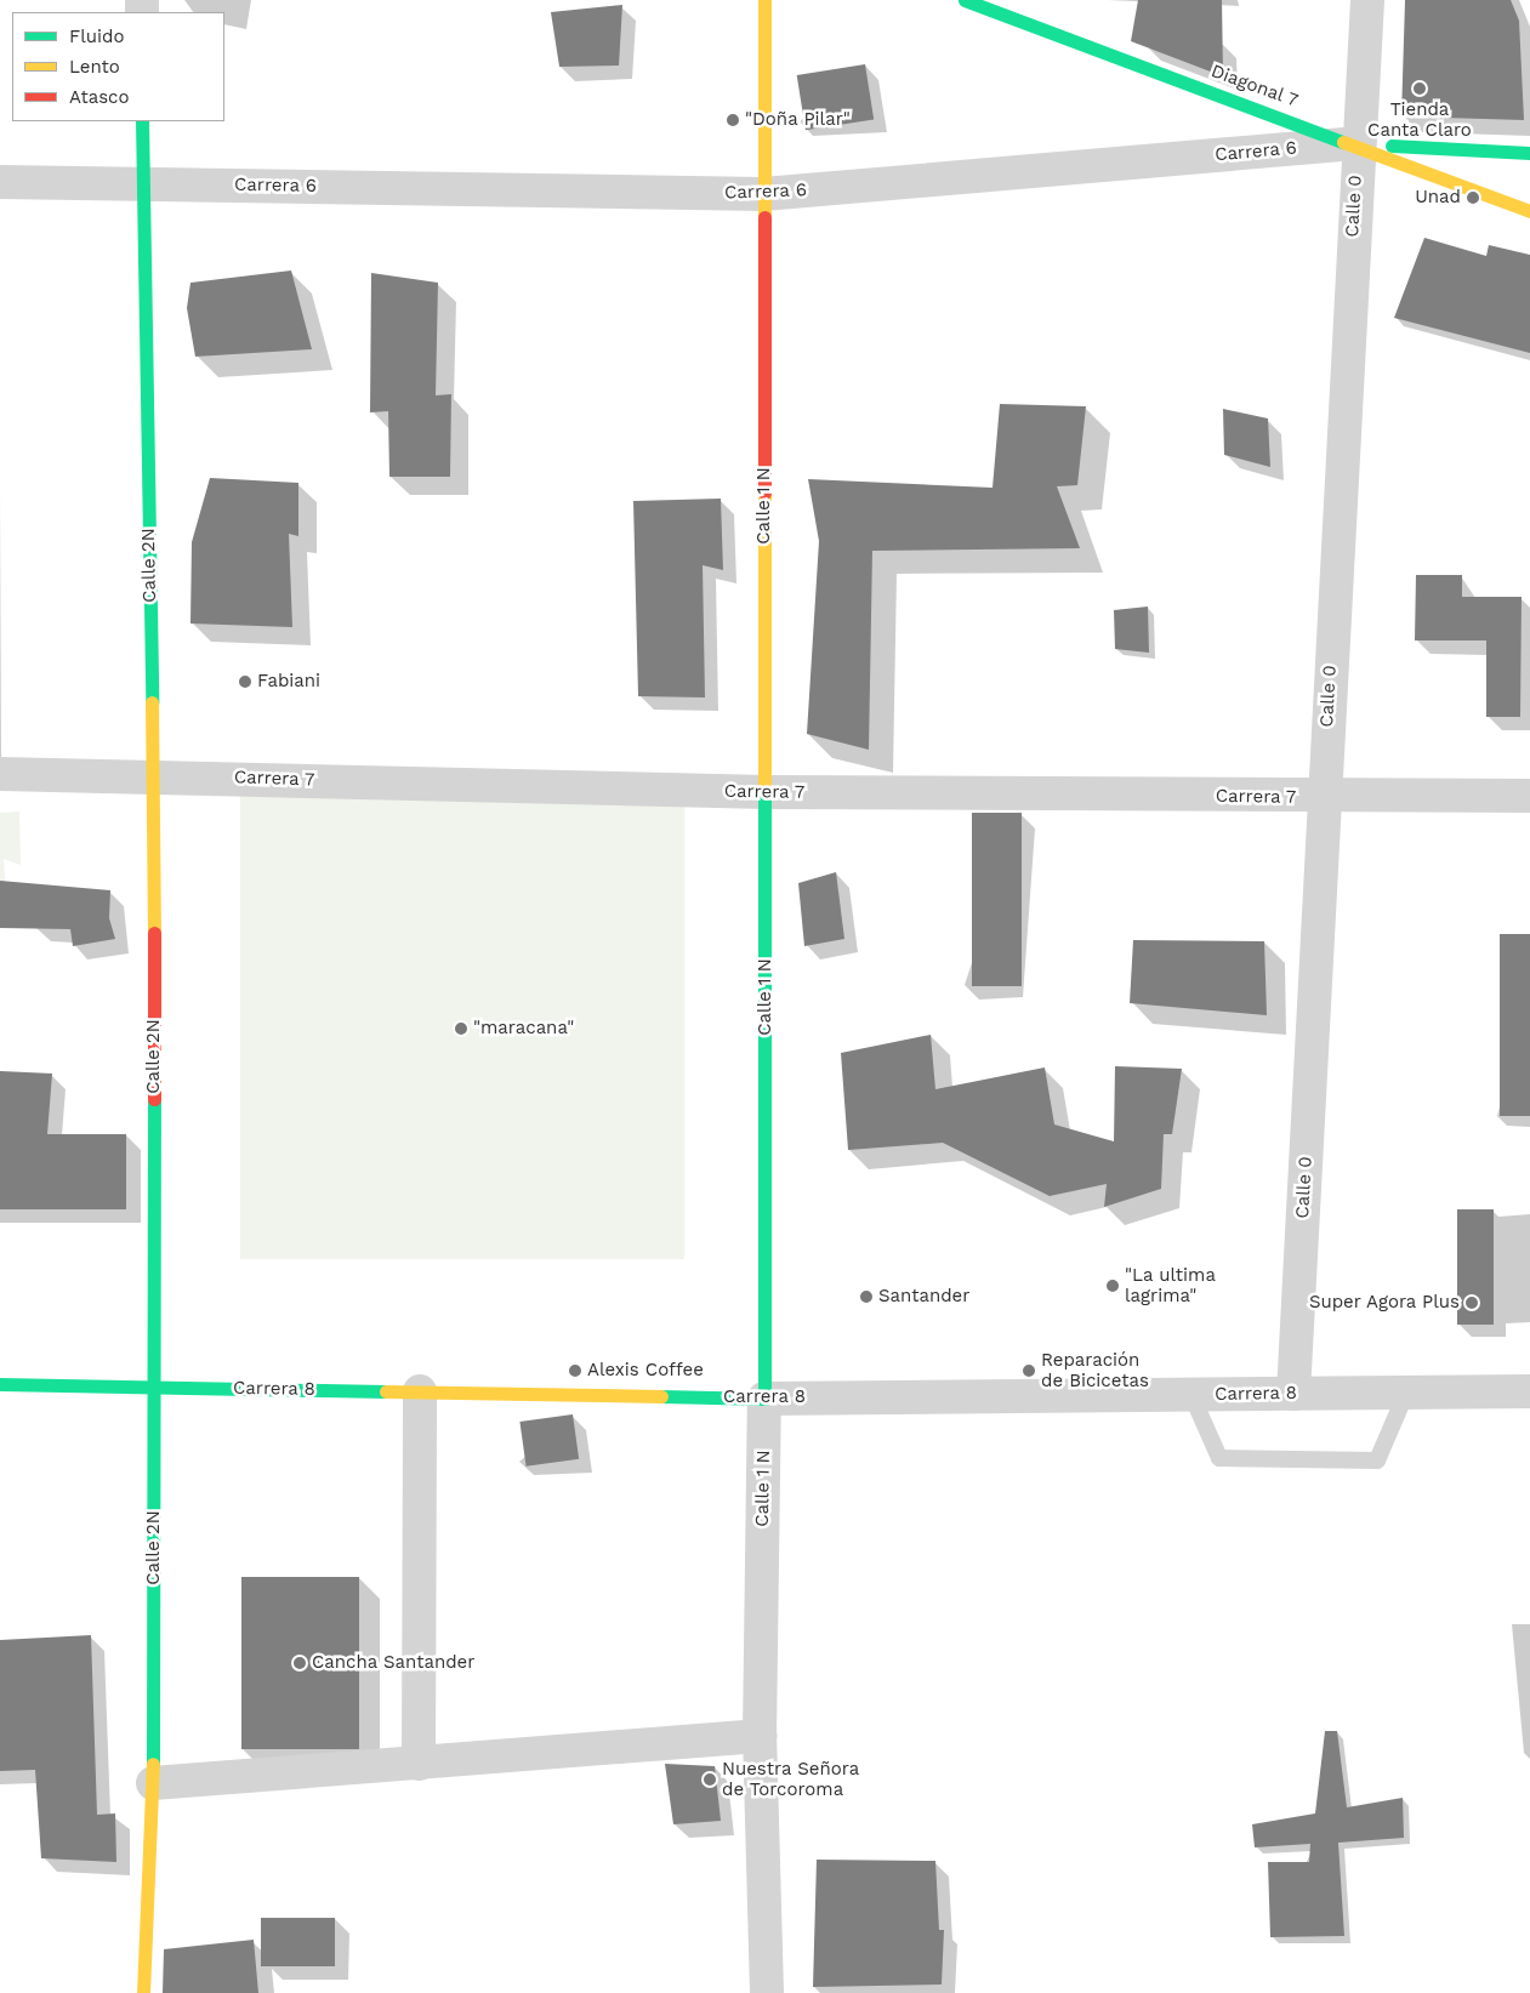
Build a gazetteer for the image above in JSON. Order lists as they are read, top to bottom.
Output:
{
  "streets": {
    "street": [
      "Diagonal 7",
      "Carrera 6",
      "Calle 0",
      "Calle 1 N",
      "Calle 2N",
      "Carrera 7",
      "Carrera 8"
    ]
  },
  "crossings": [
    ["Diagonal 7", "Carrera 6"],
    ["Diagonal 7", "Calle 0"],
    ["Carrera 6", "Calle 0"],
    ["Carrera 6", "Calle 1 N"],
    ["Carrera 6", "Calle 2N"],
    ["Calle 0", "Carrera 7"],
    ["Calle 0", "Carrera 8"],
    ["Calle 1 N", "Carrera 7"],
    ["Calle 1 N", "Carrera 8"],
    ["Calle 2N", "Carrera 7"],
    ["Calle 2N", "Carrera 8"]
  ],
  "places": [
    "Tienda Canta Claro",
    "\"Doña Pilar\"",
    "Unad",
    "Fabiani",
    "\"maracana\"",
    "\"La ultima lagrima\"",
    "Santander",
    "Super Agora Plus",
    "Alexis Coffee",
    "Reparación de Bicicetas",
    "Cancha Santander",
    "Nuestra Señora de Torcoroma"
  ],
  "legend": ["Fluido", "Lento", "Atasco"]
}
